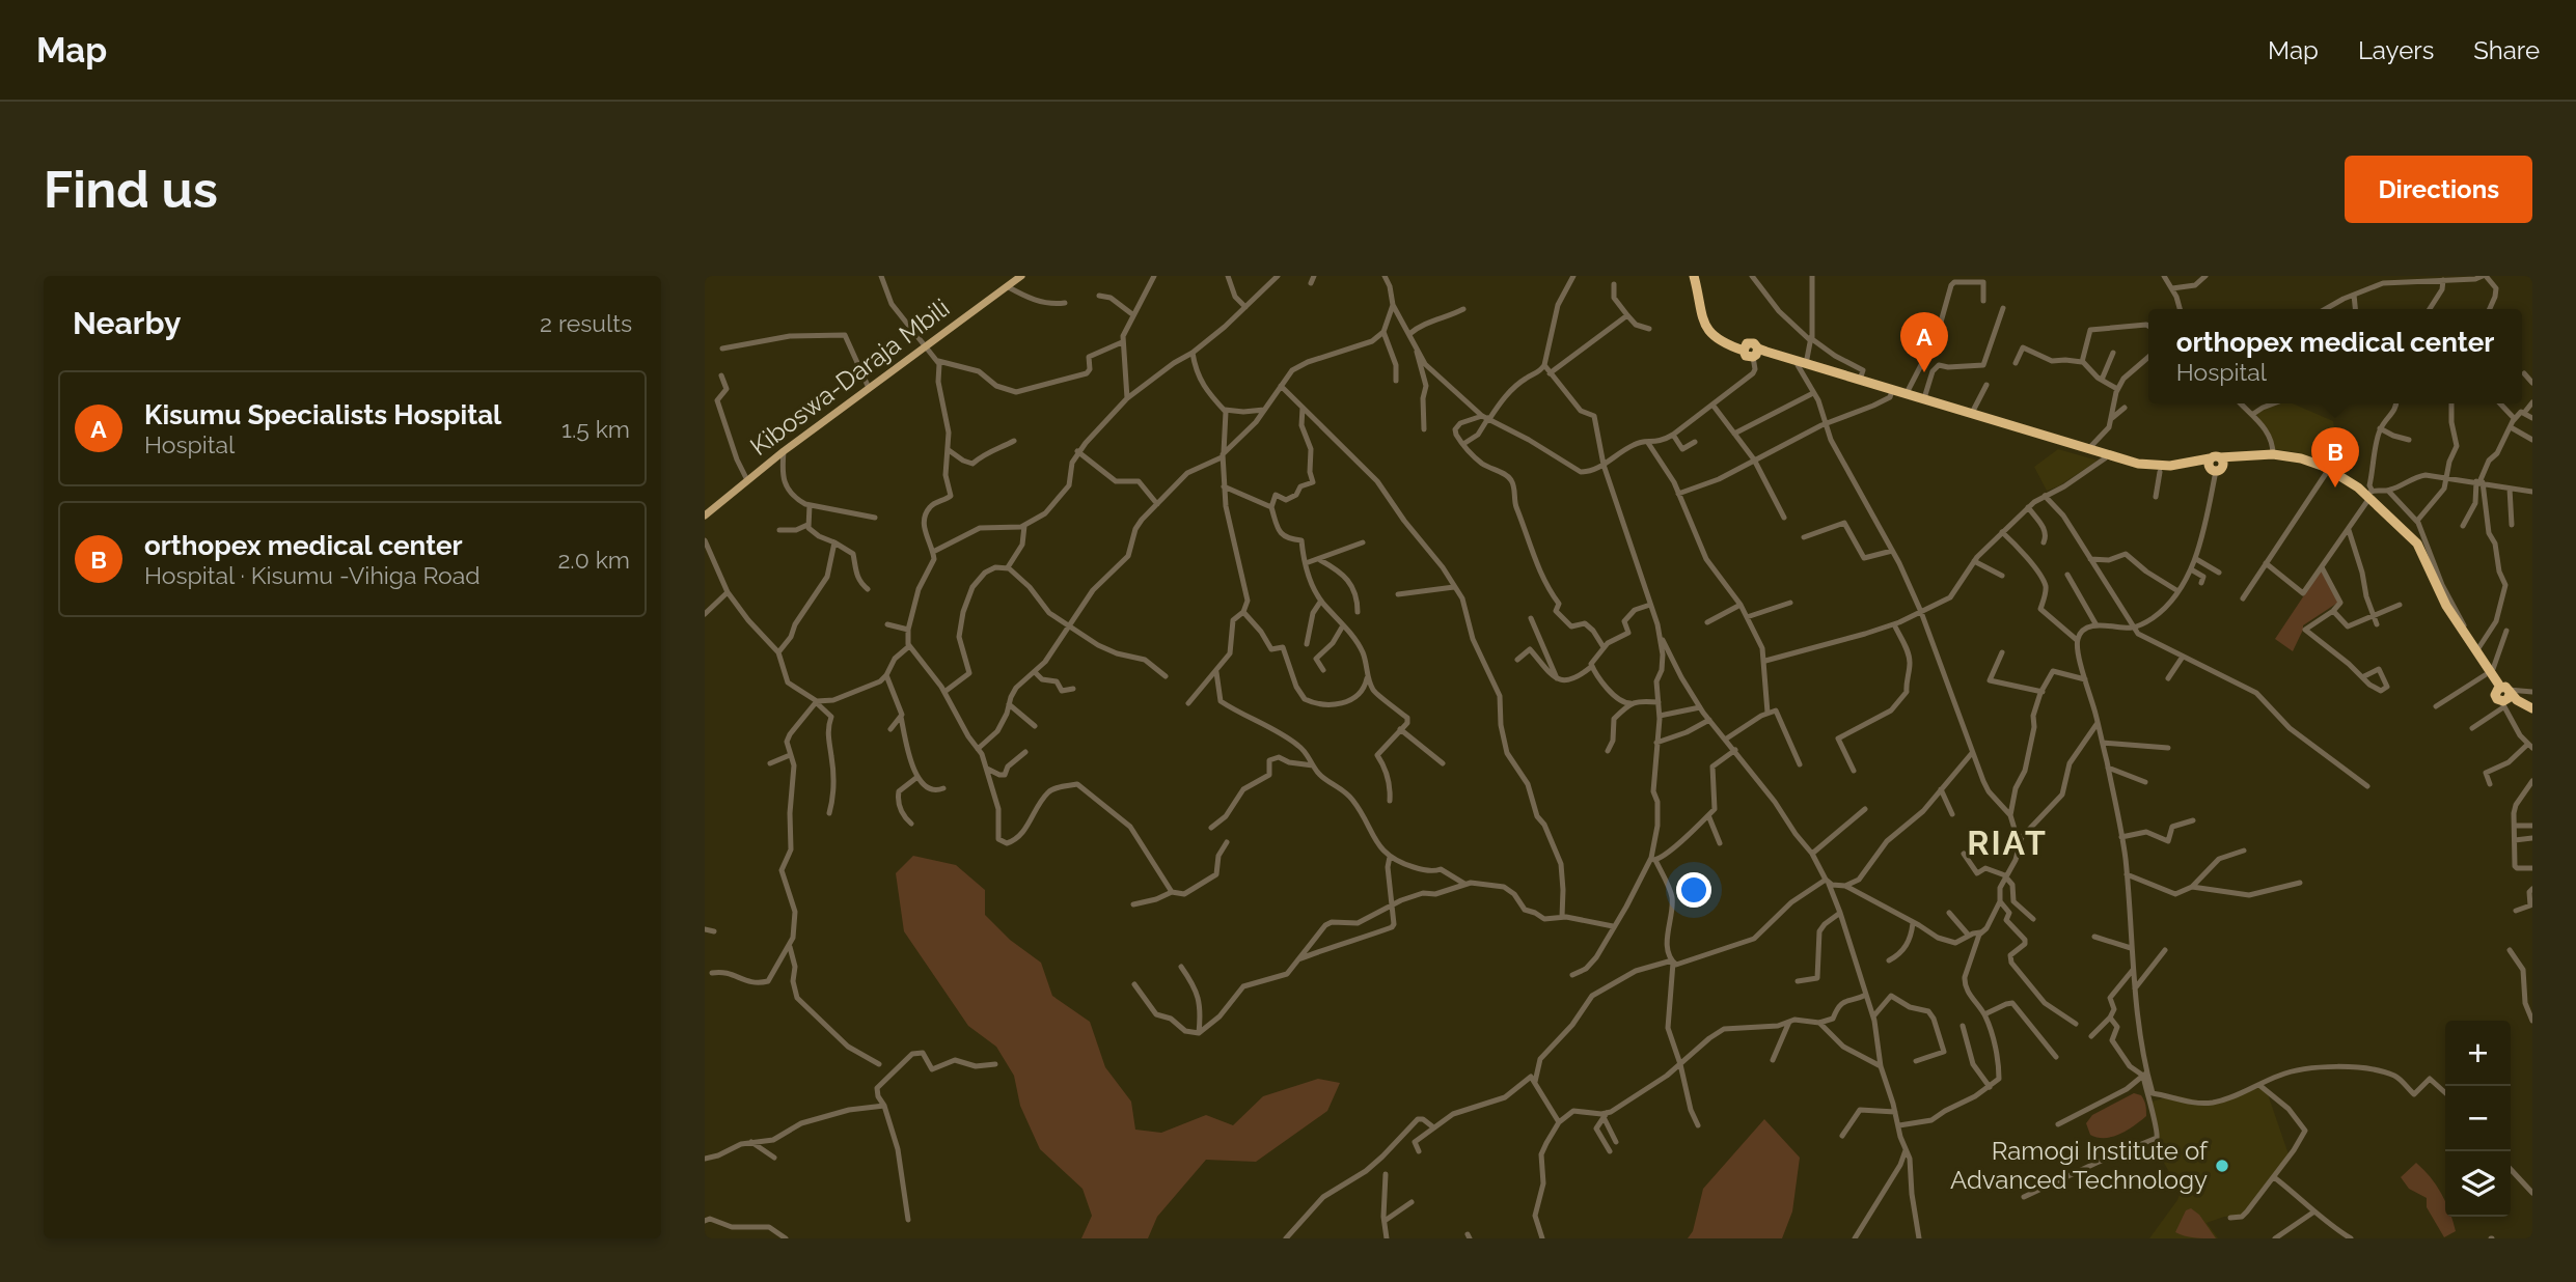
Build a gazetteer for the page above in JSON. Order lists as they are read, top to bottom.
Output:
{
  "streets": {
    "main road": ["Kiboswa-Daraja Mbili"]
  },
  "districts": ["RIAT"],
  "places": ["Ramogi Institute of Advanced Technology"],
  "page": {
    "header": "Map",
    "nav": ["Map", "Layers", "Share"],
    "buttons": "Directions",
    "title": "Find us",
    "heading": ["Nearby", "2 results"],
    "popup": ["orthopex medical center", "Hospital"],
    "pins": ["A", "B"],
    "list": [
      {
        "mark": "A",
        "name": "Kisumu Specialists Hospital",
        "note": "Hospital",
        "value": "1.5 km"
      },
      {
        "mark": "B",
        "name": "orthopex medical center",
        "note": "Hospital · Kisumu -Vihiga Road",
        "value": "2.0 km"
      }
    ],
    "map_buttons": ["+", "−"]
  }
}
